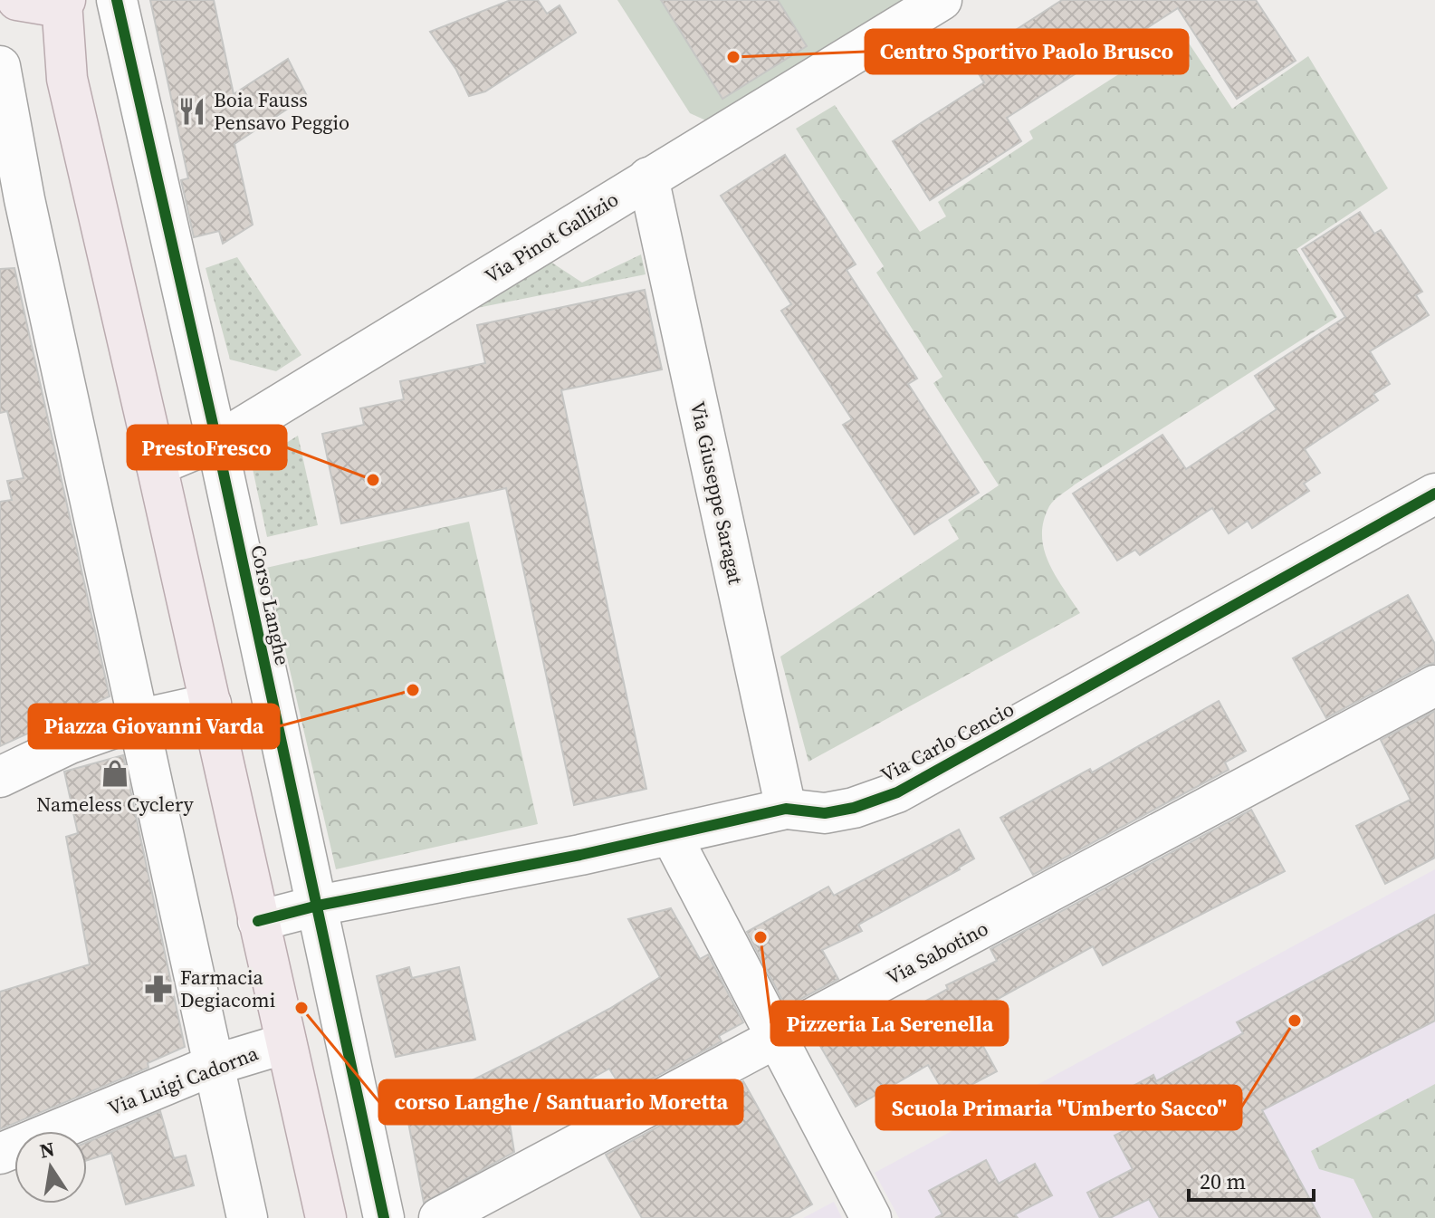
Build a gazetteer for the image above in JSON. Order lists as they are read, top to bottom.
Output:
{
  "streets": {
    "street": [
      "Via Pinot Gallizio",
      "Via Giuseppe Saragat",
      "Corso Langhe",
      "Via Carlo Cencio",
      "Via Sabotino",
      "Via Luigi Cadorna"
    ]
  },
  "crossings": [
    ["Via Pinot Gallizio", "Via Giuseppe Saragat"],
    ["Via Pinot Gallizio", "Corso Langhe"],
    ["Via Giuseppe Saragat", "Via Carlo Cencio"],
    ["Corso Langhe", "Via Carlo Cencio"]
  ],
  "places": {
    "other": [
      "Centro Sportivo Paolo Brusco",
      "PrestoFresco",
      "Piazza Giovanni Varda",
      "Pizzeria La Serenella",
      "corso Langhe / Santuario Moretta",
      "Scuola Primaria \"Umberto Sacco\""
    ],
    "restaurant": ["Boia Fauss Pensavo Peggio"],
    "shop": ["Nameless Cyclery"],
    "pharmacy": ["Farmacia Degiacomi"]
  },
  "scale_bar": "20 m",
  "north": "top"
}
